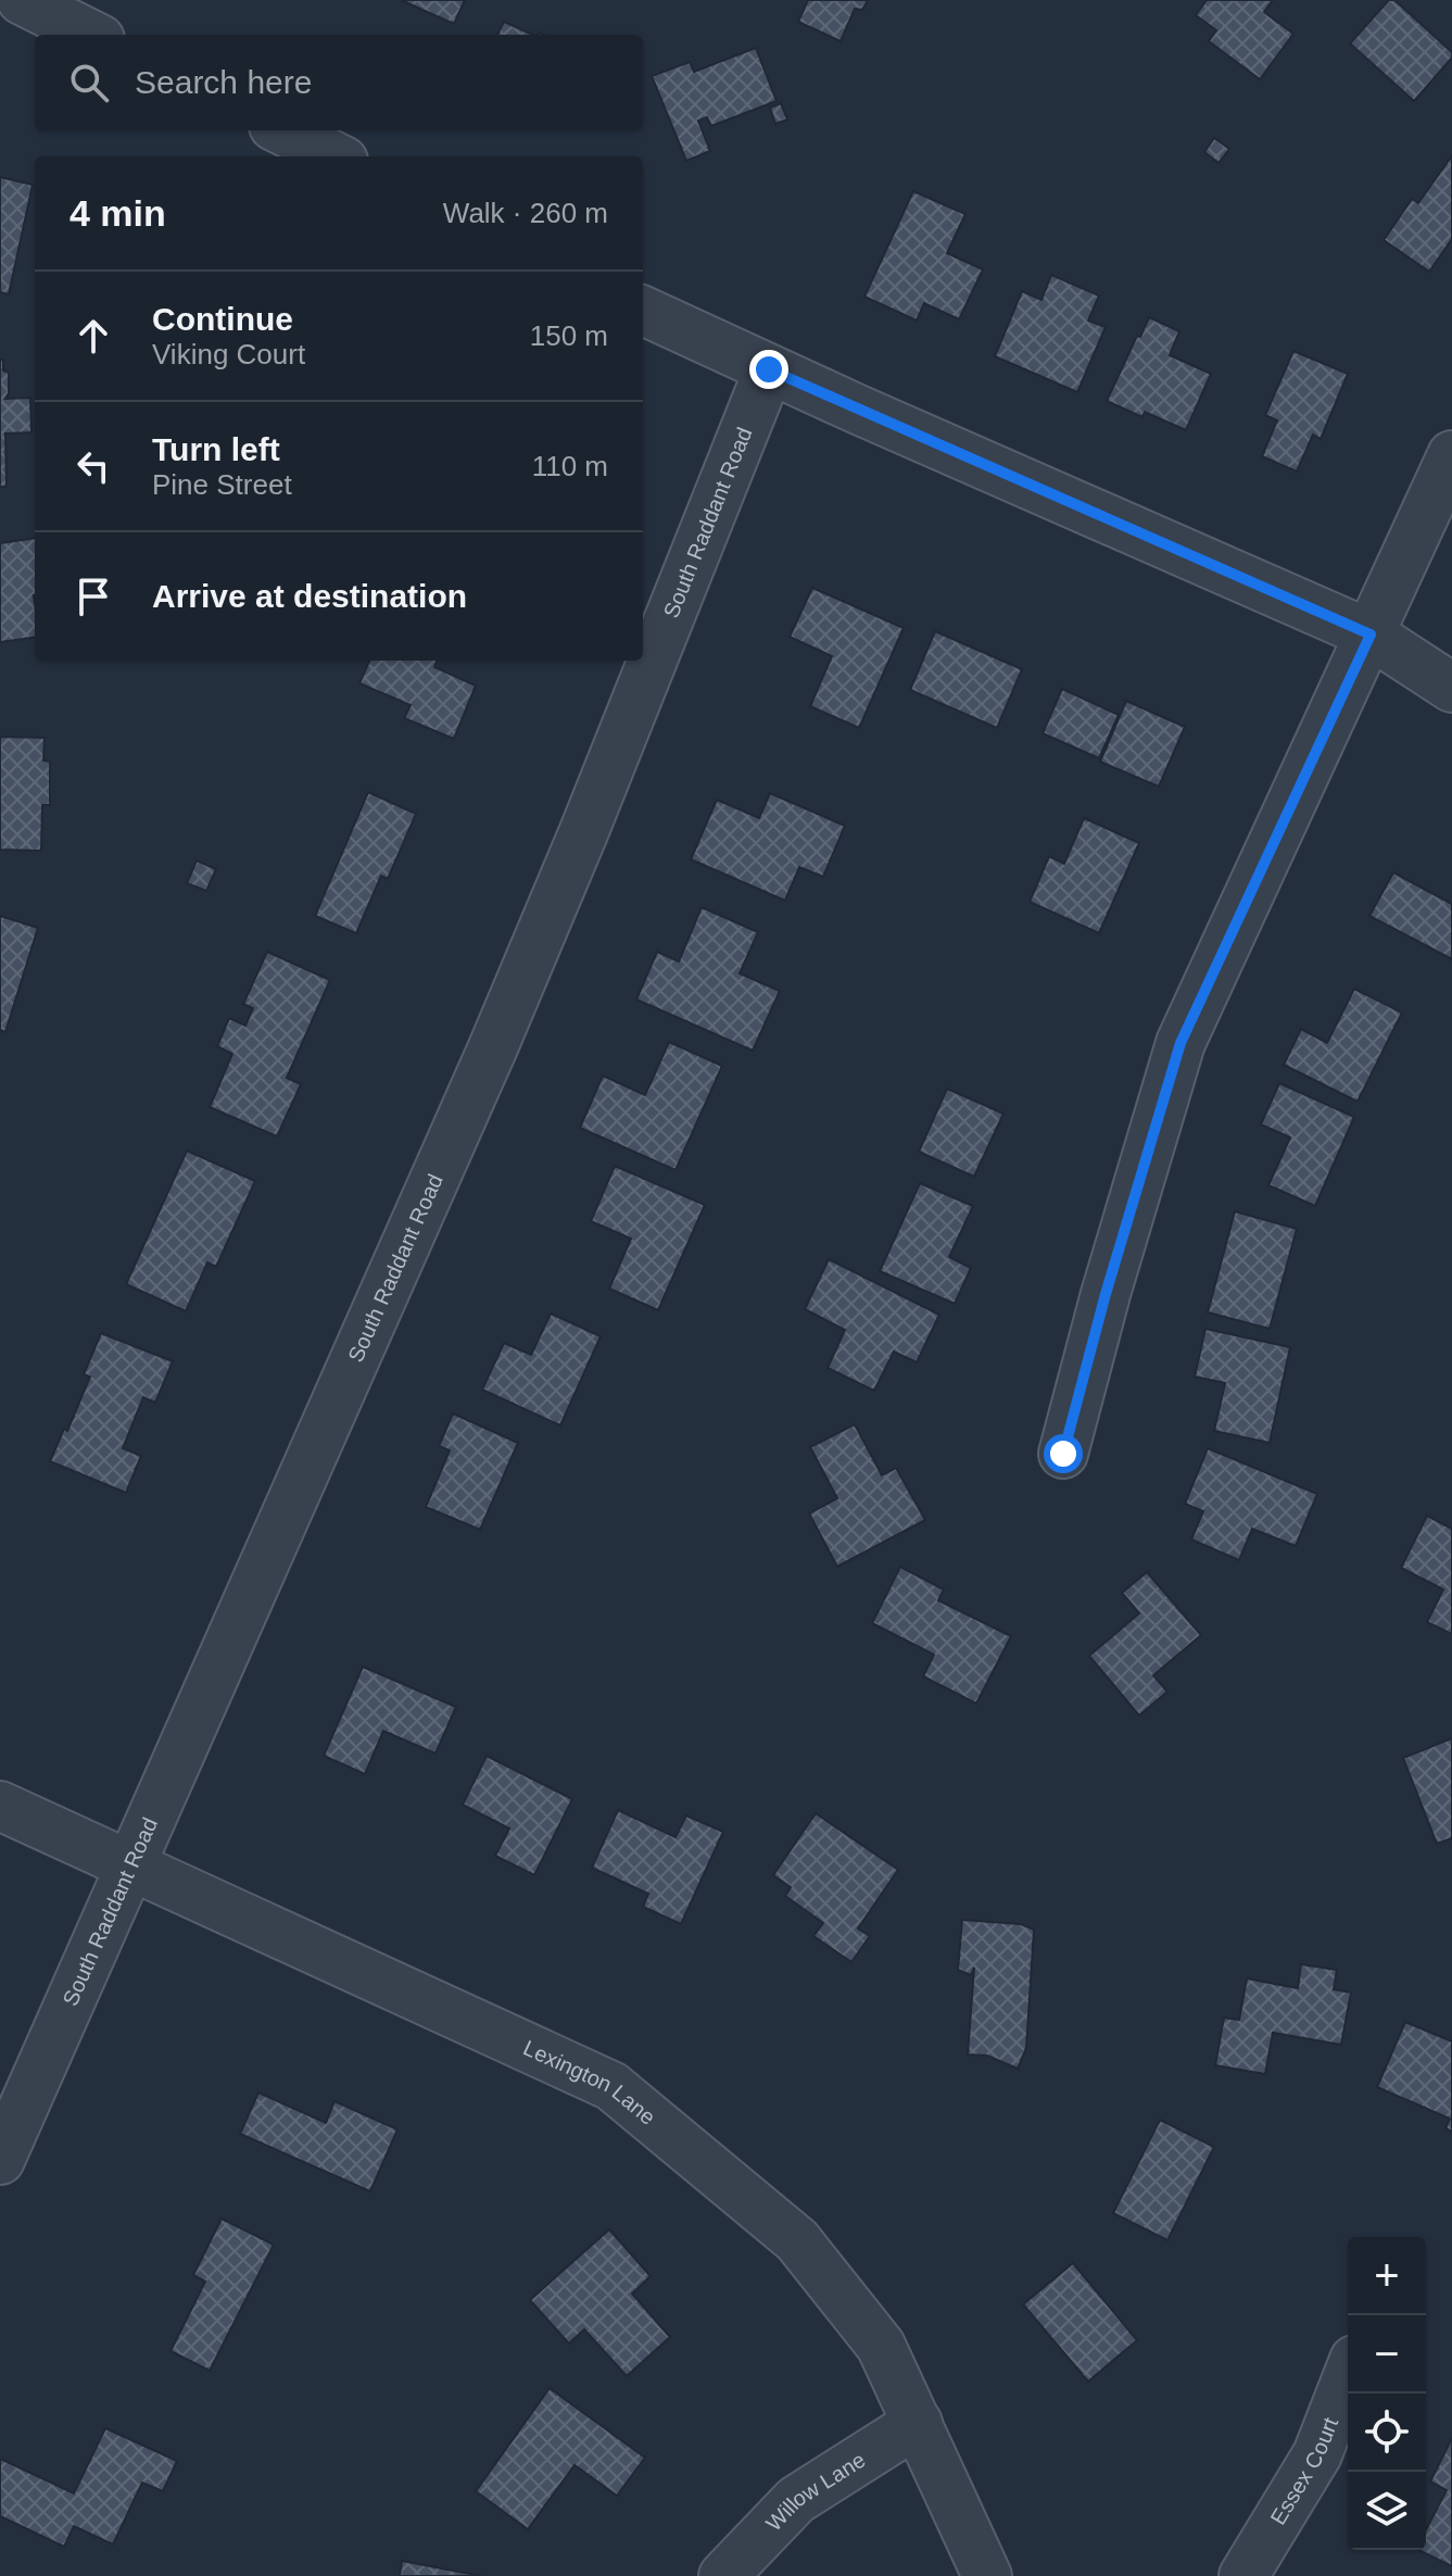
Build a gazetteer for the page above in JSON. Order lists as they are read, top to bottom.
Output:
{
  "streets": {
    "street": [
      "South Raddant Road",
      "Lexington Lane",
      "Essex Court",
      "Willow Lane"
    ]
  },
  "crossings": [
    ["South Raddant Road", "Lexington Lane"],
    ["Lexington Lane", "Willow Lane"]
  ],
  "page": {
    "search": "Search here",
    "heading": ["4 min", "Walk · 260 m"],
    "list": [
      ["Continue", "Viking Court", "150 m"],
      ["Turn left", "Pine Street", "110 m"],
      "Arrive at destination"
    ],
    "map_buttons": ["+", "−"]
  }
}
